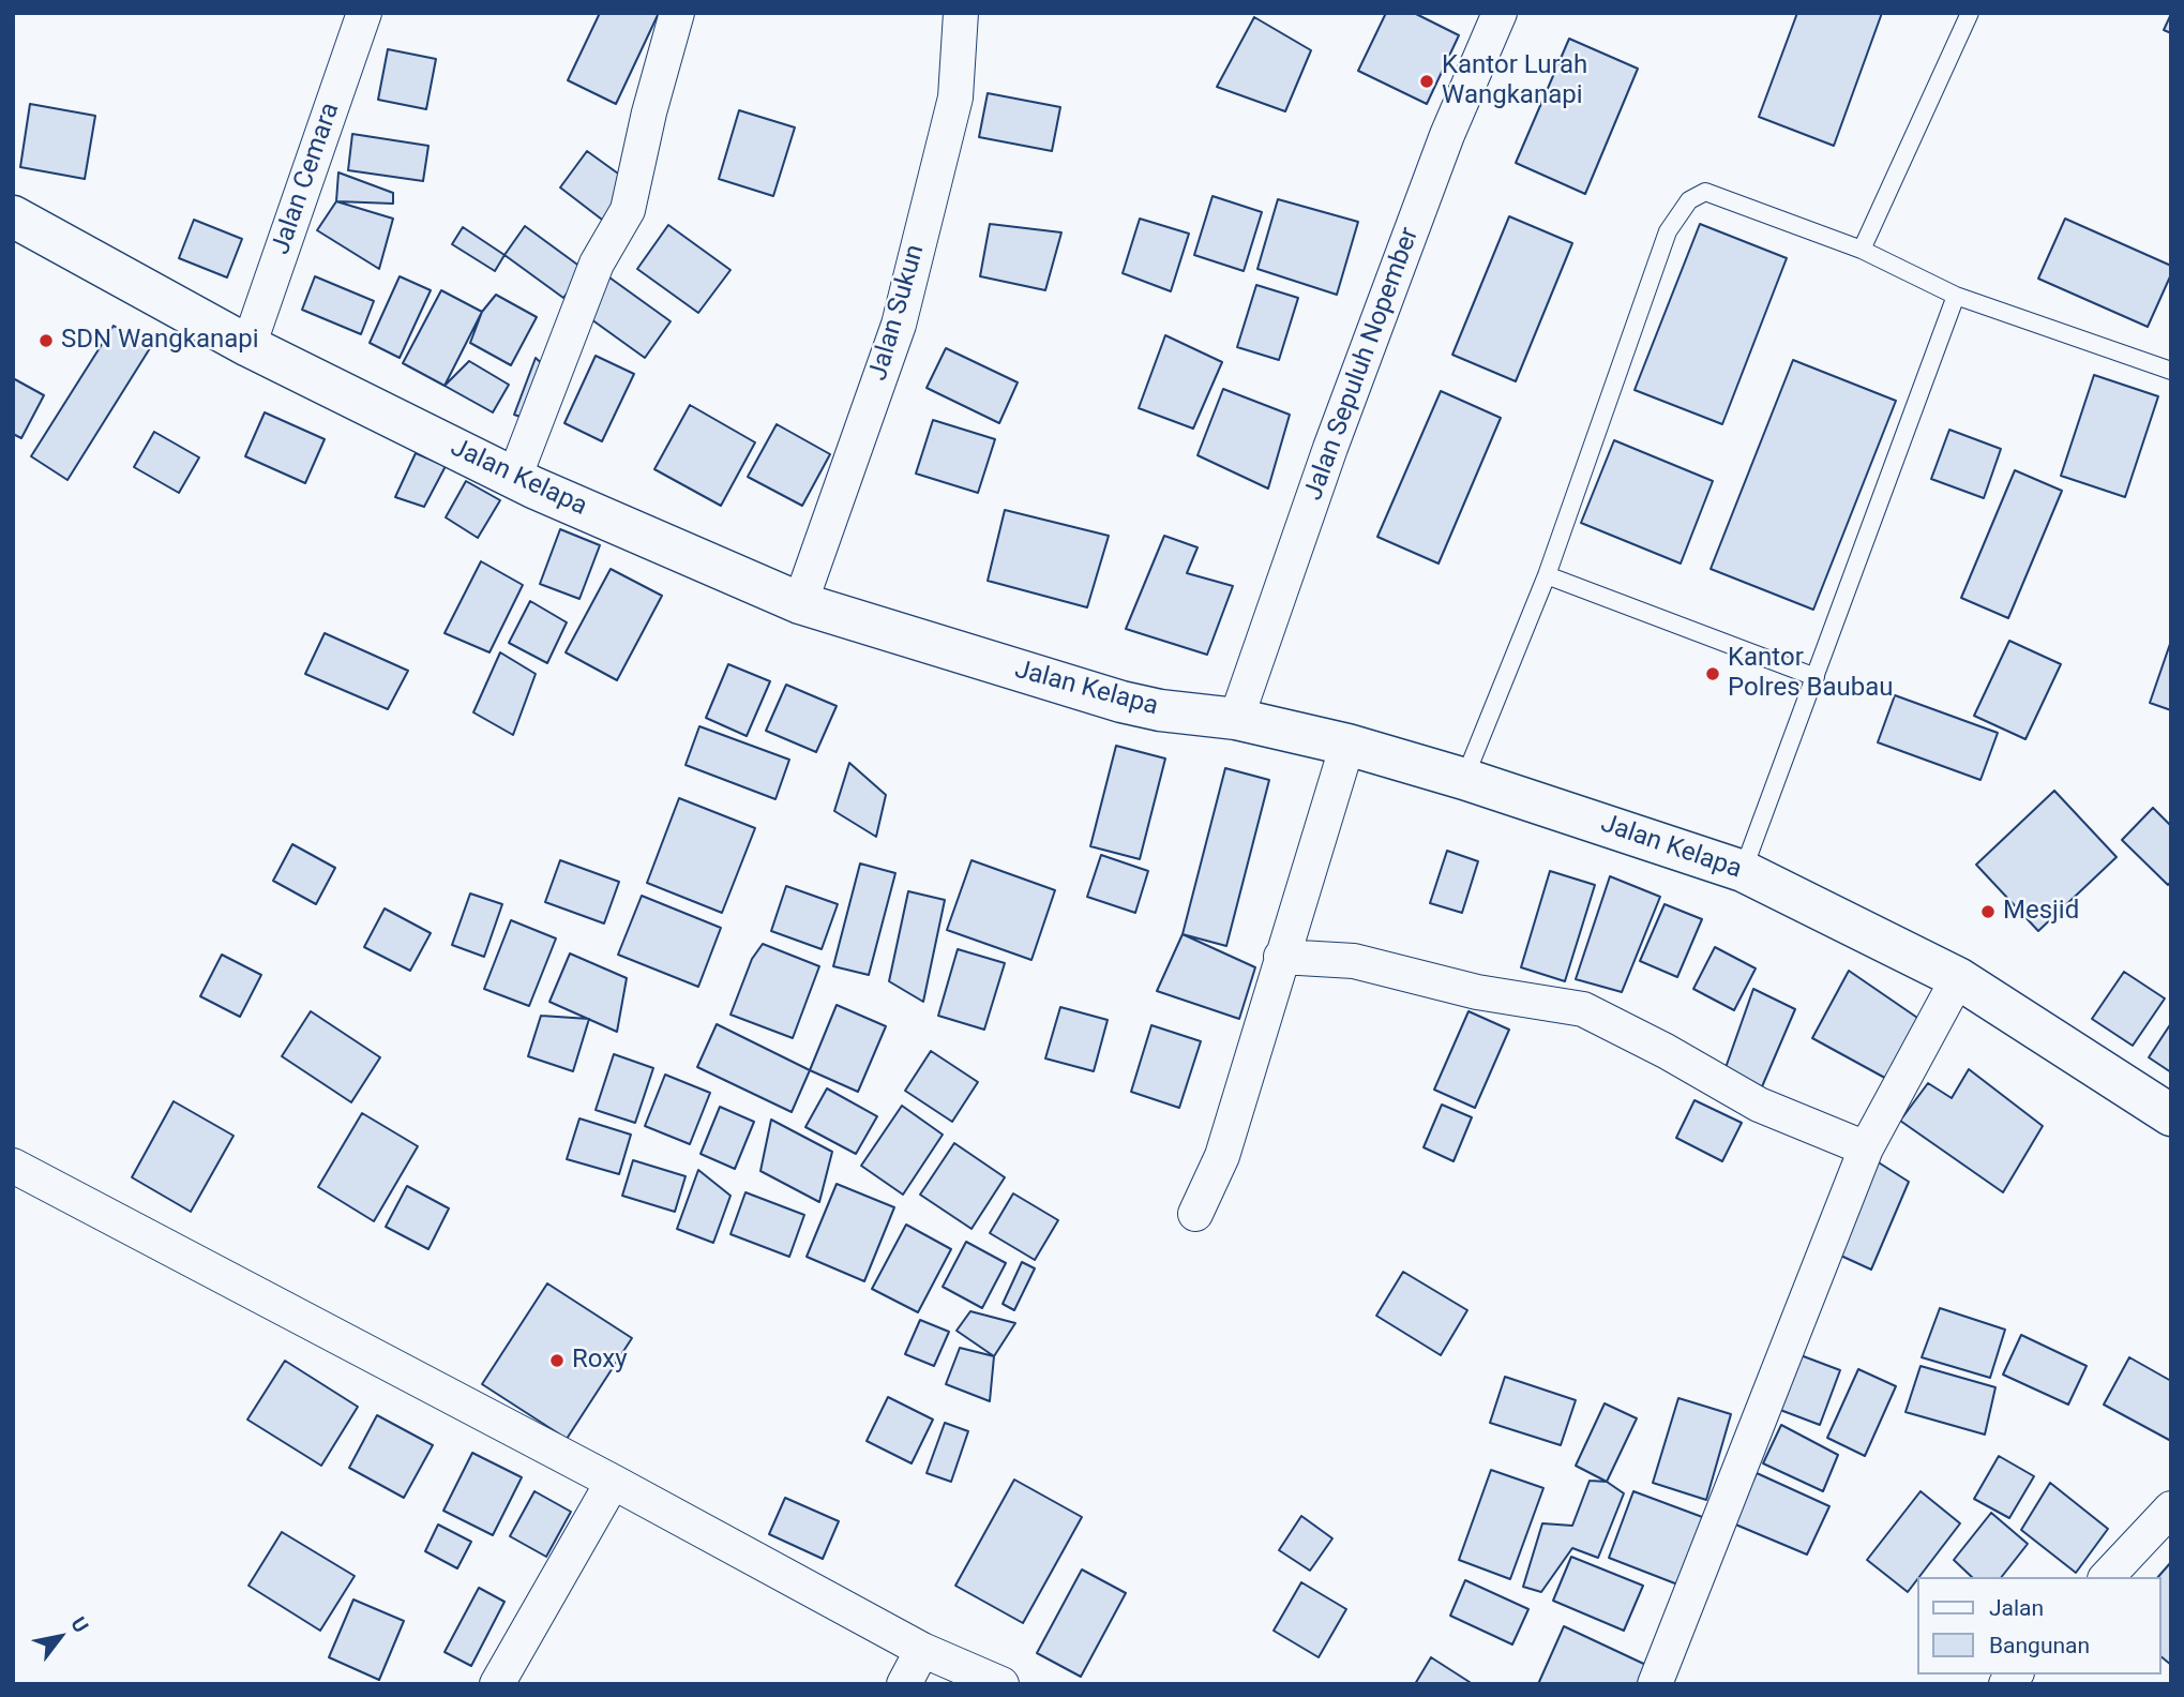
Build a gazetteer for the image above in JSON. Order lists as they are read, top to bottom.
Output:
{
  "streets": {
    "street": [
      "Jalan Cemara",
      "Jalan Sukun",
      "Jalan Sepuluh Nopember",
      "Jalan Kelapa"
    ]
  },
  "crossings": [
    ["Jalan Cemara", "Jalan Kelapa"],
    ["Jalan Sukun", "Jalan Kelapa"],
    ["Jalan Sepuluh Nopember", "Jalan Kelapa"]
  ],
  "places": [
    "Kantor Lurah Wangkanapi",
    "SDN Wangkanapi",
    "Kantor Polres Baubau",
    "Mesjid",
    "Roxy"
  ],
  "legend": ["Jalan", "Bangunan"],
  "north": "top right"
}
